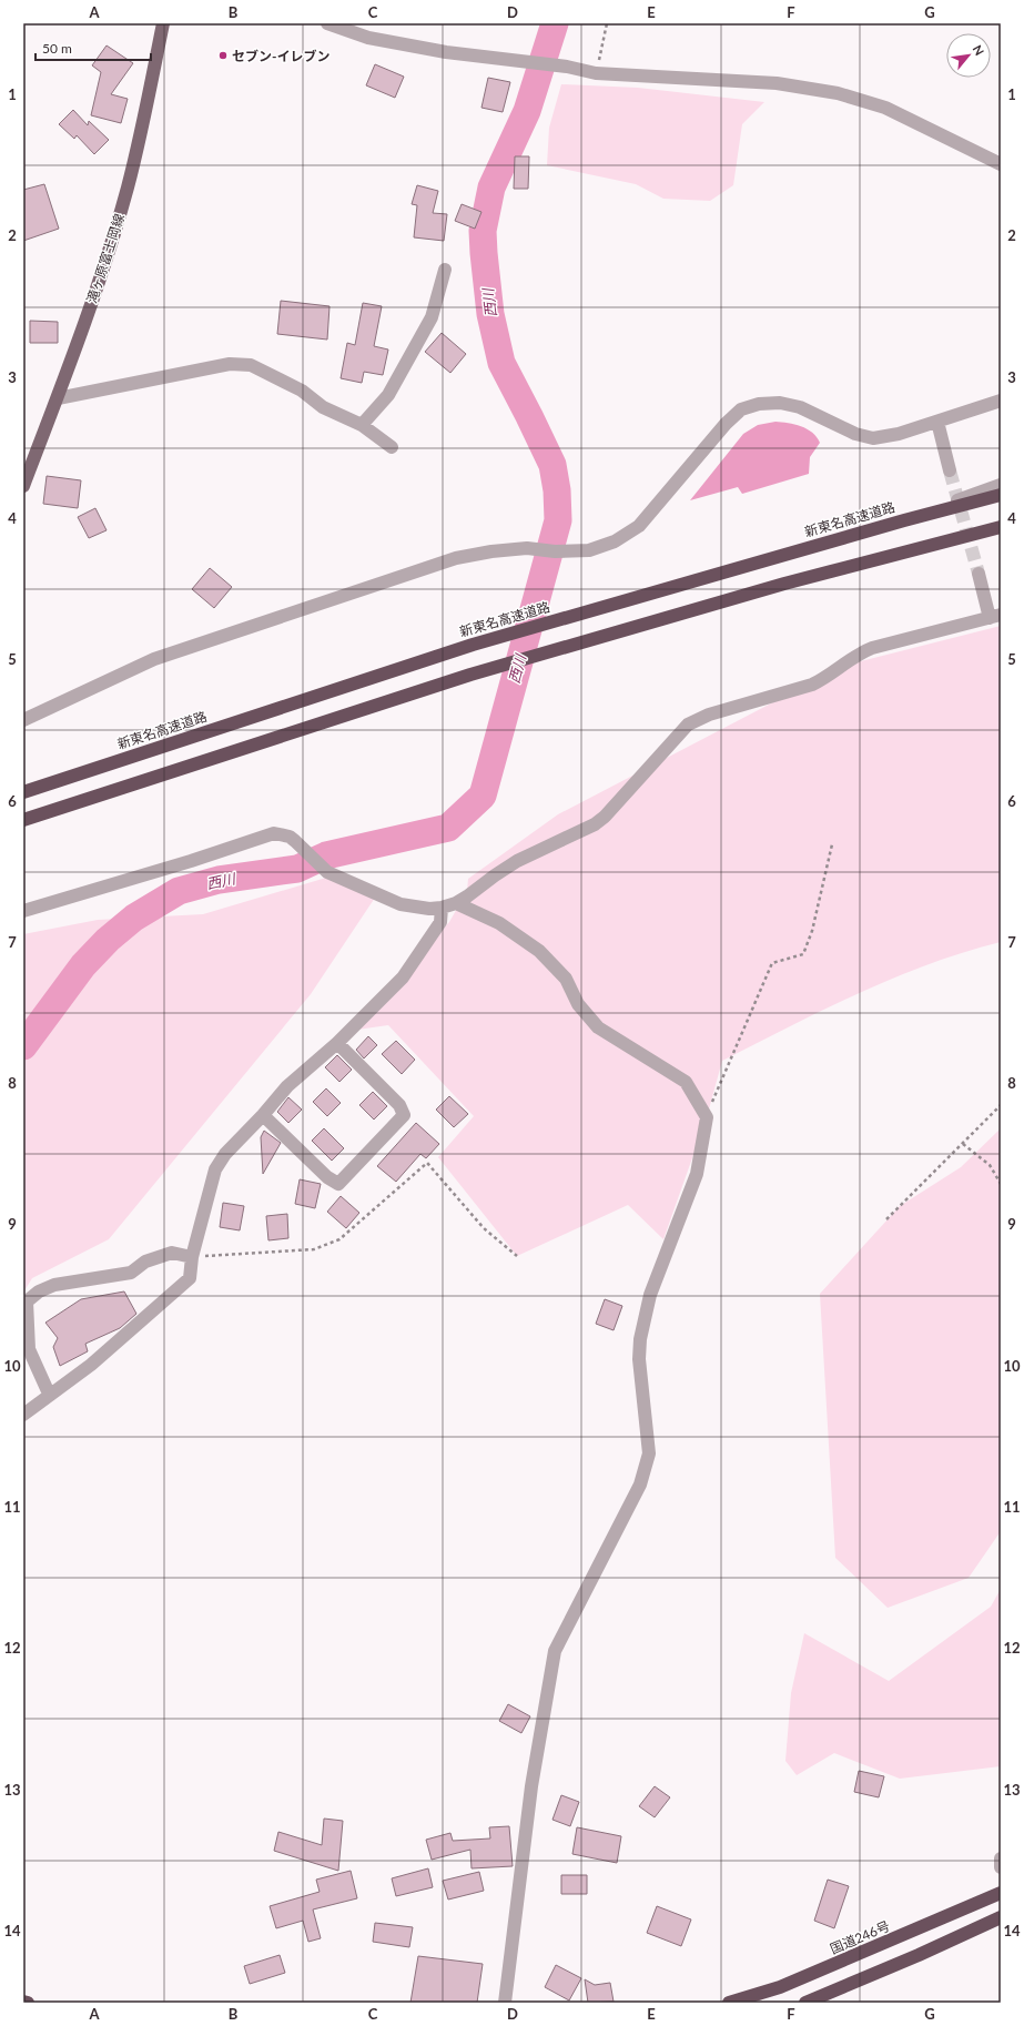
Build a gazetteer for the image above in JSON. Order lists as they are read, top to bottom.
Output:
{
  "streets": {
    "highway": ["新東名高速道路", "国道246号"],
    "main road": ["滝ヶ原富士岡線"]
  },
  "water": ["西川"],
  "places": ["セブン-イレブン"],
  "scale_bar": "50 m",
  "north": "top right",
  "grid": {
    "columns": [
      "A",
      "B",
      "C",
      "D",
      "E",
      "F",
      "G"
    ],
    "rows": [
      "1",
      "2",
      "3",
      "4",
      "5",
      "6",
      "7",
      "8",
      "9",
      "10",
      "11",
      "12",
      "13",
      "14"
    ]
  }
}
